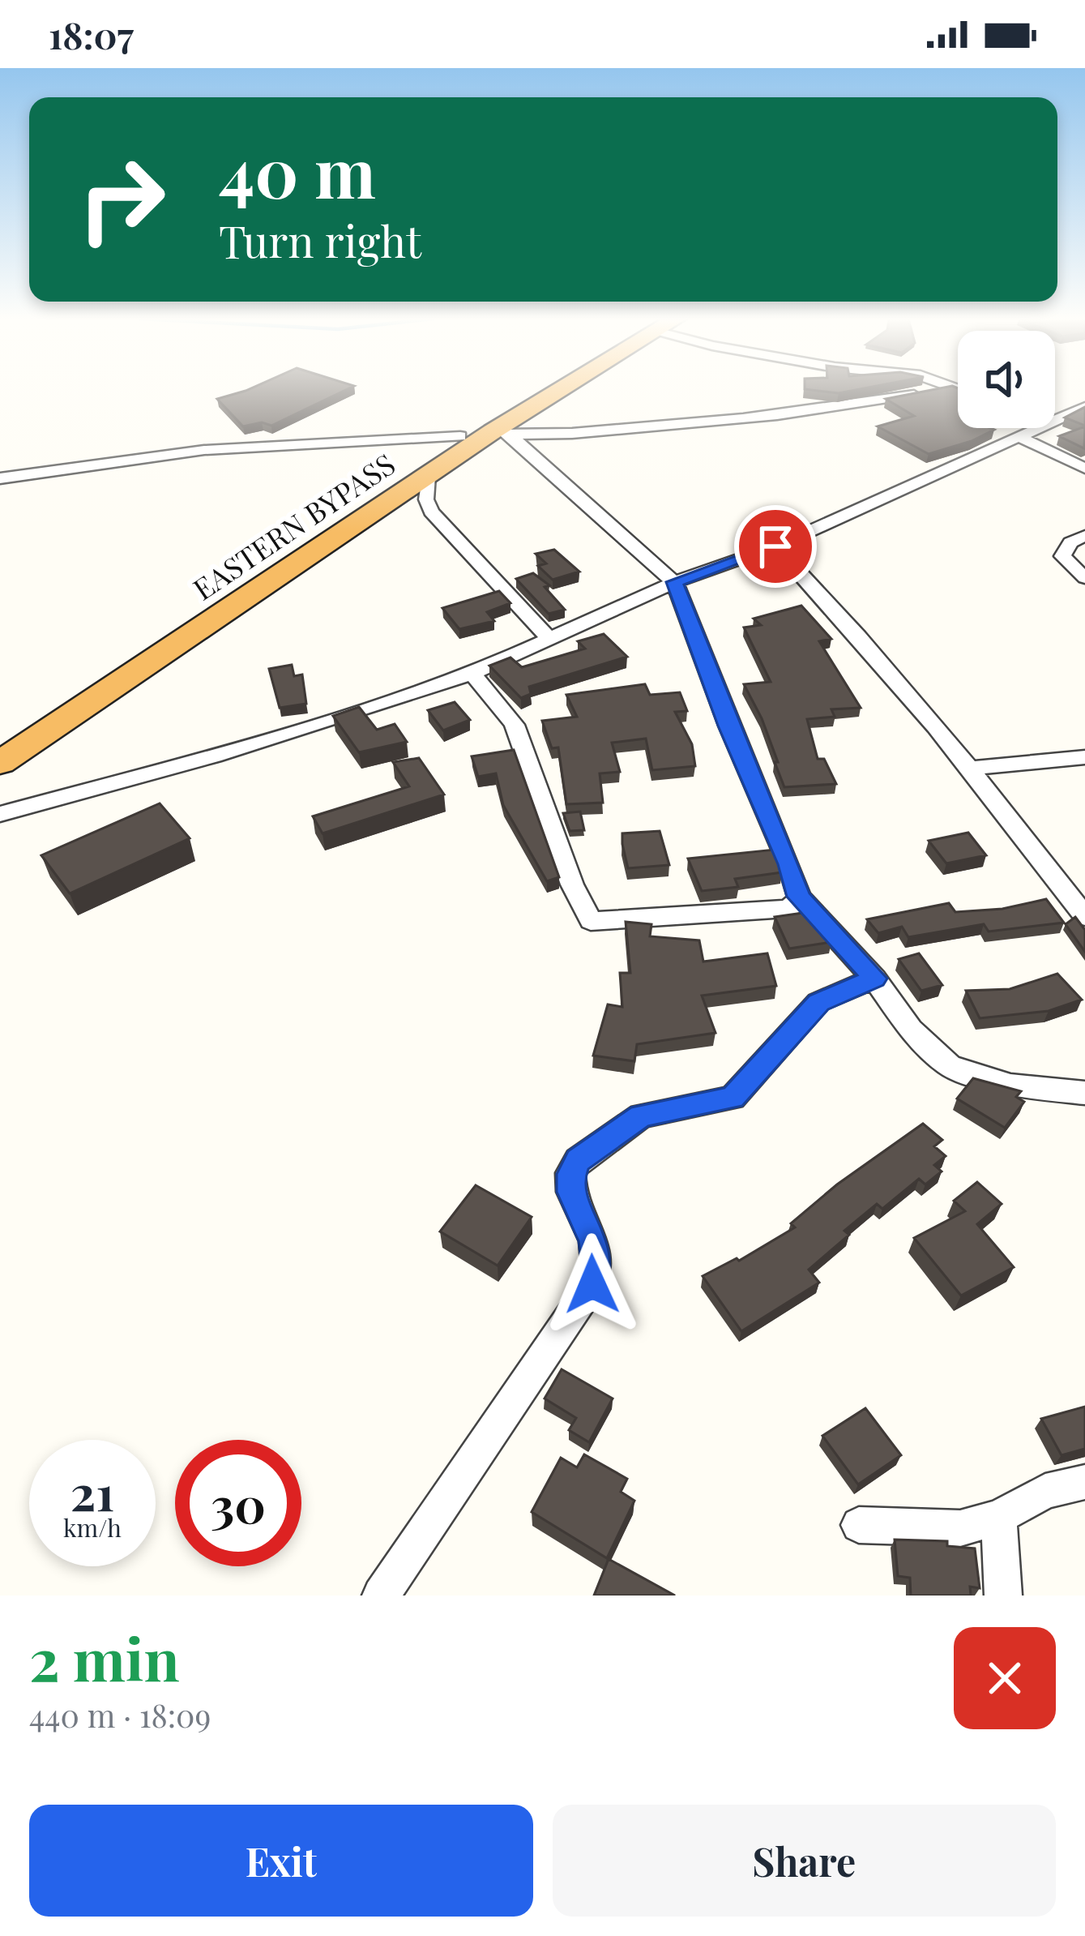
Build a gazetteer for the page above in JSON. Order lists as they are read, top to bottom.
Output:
{
  "streets": {
    "highway": ["EASTERN BYPASS"]
  },
  "page": {
    "status": "18:07",
    "turn": ["40 m", "Turn right"],
    "speed": "21 km/h",
    "limit": "30",
    "heading": ["2 min", "440 m · 18:09"],
    "buttons": ["Exit", "Share"]
  }
}
